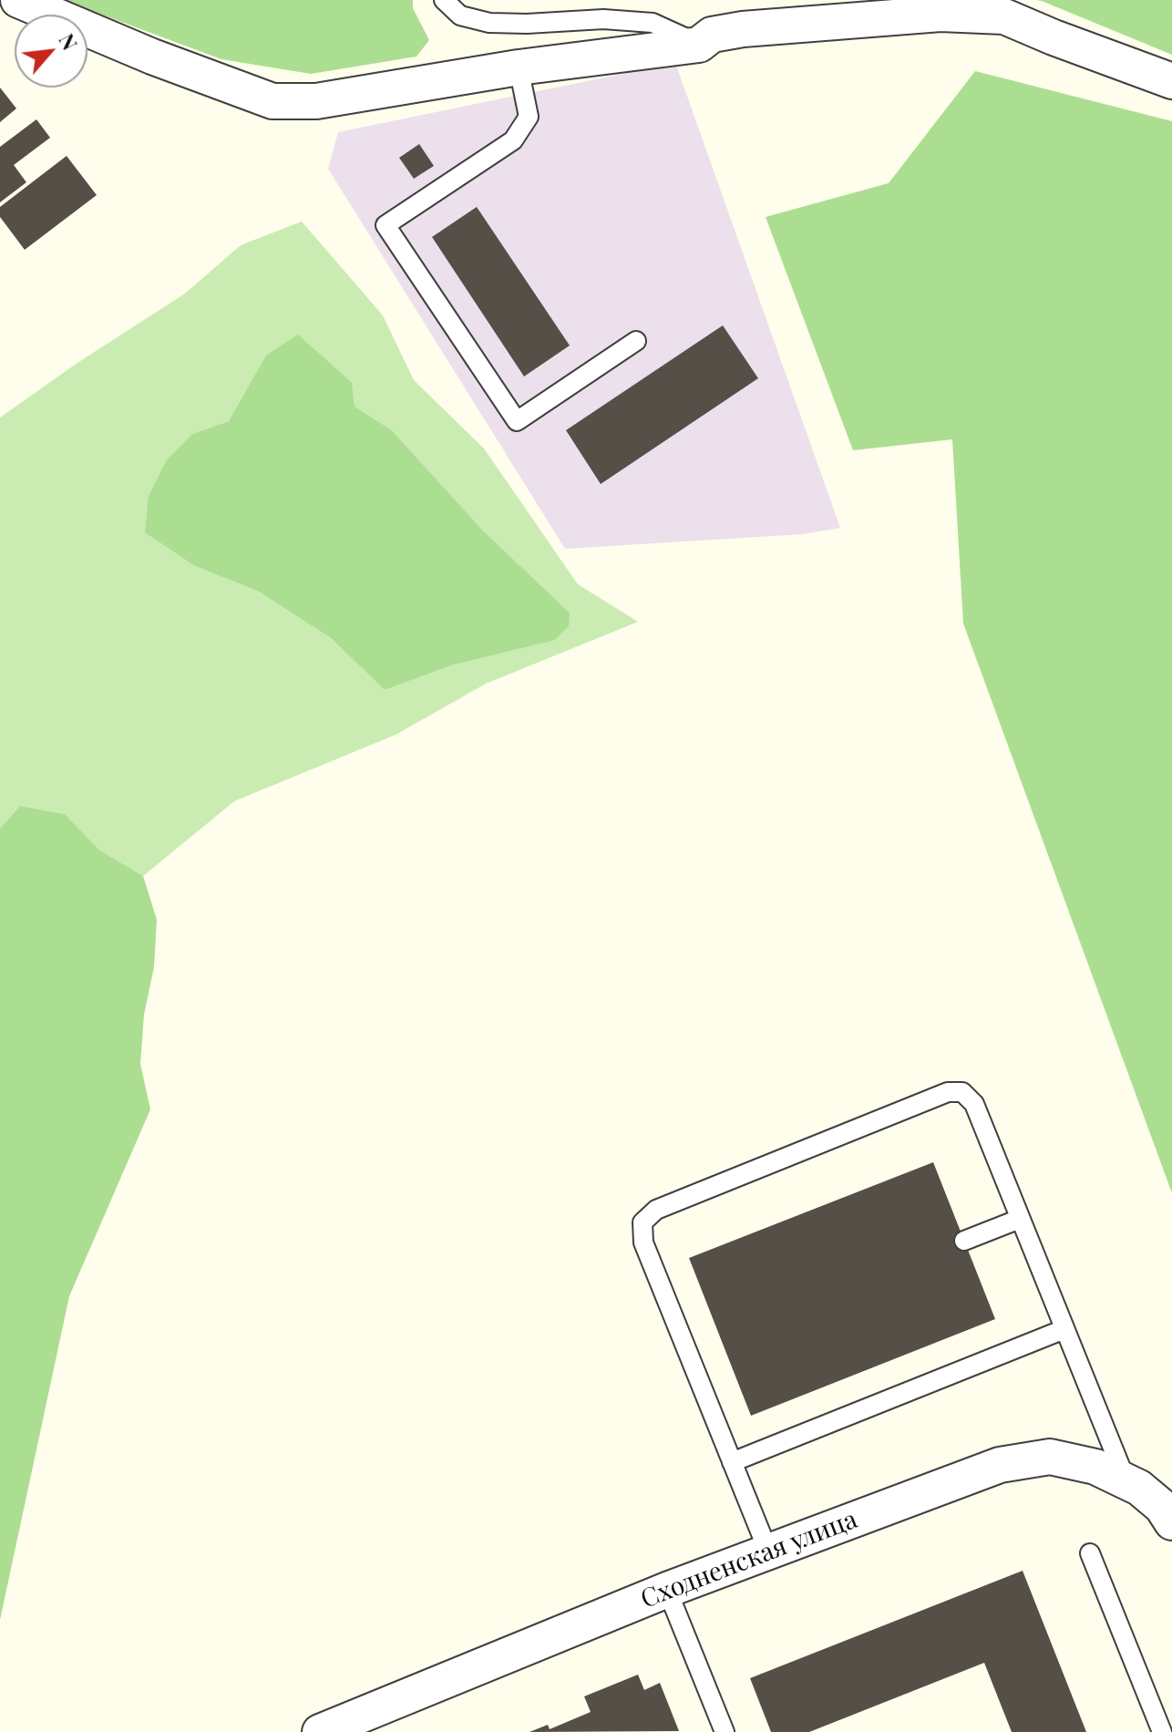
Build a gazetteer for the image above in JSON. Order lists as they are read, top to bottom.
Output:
{
  "streets": {
    "street": ["Сходненская улица"]
  },
  "north": "top right"
}
